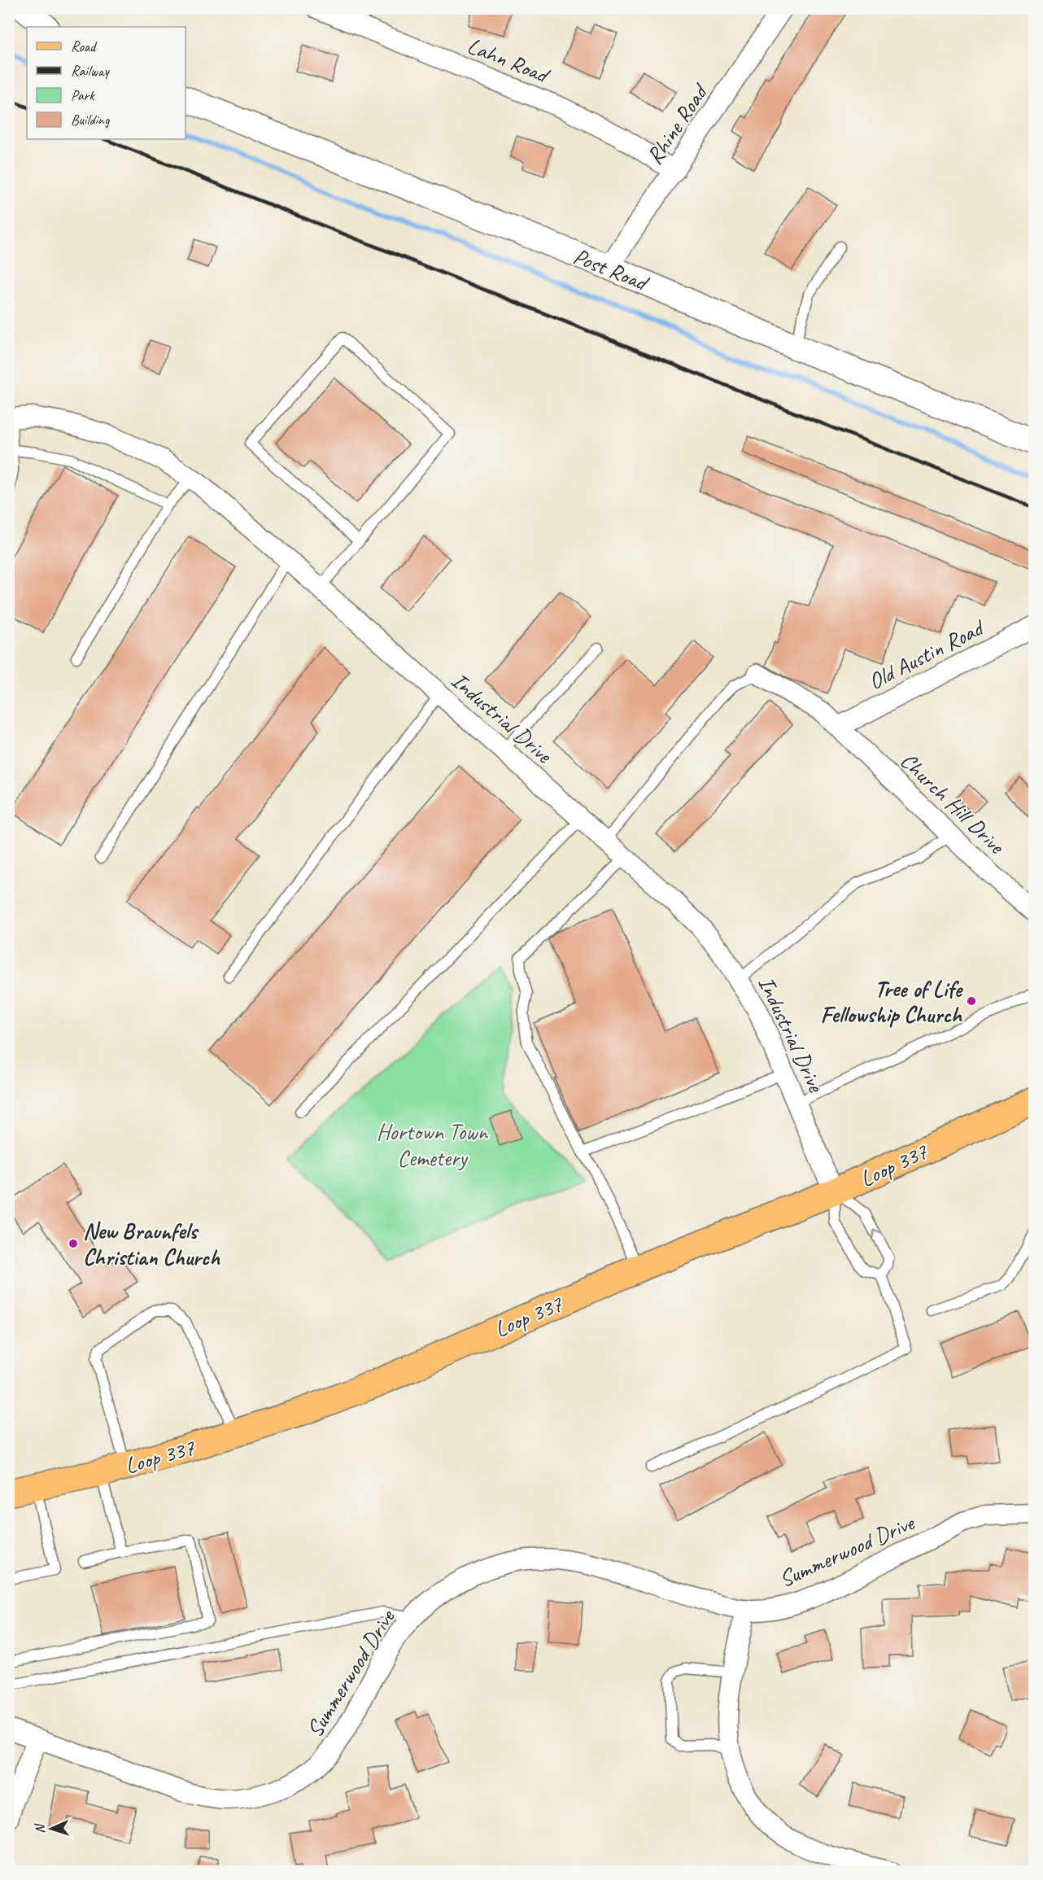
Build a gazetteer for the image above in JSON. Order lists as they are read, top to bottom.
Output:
{
  "streets": {
    "main road": ["Loop 337"],
    "street": [
      "Lahn Road",
      "Rhine Road",
      "Post Road",
      "Old Austin Road",
      "Industrial Drive",
      "Church Hill Drive",
      "Summerwood Drive"
    ]
  },
  "crossings": [
    ["Lahn Road", "Rhine Road"],
    ["Rhine Road", "Post Road"],
    ["Old Austin Road", "Church Hill Drive"],
    ["Industrial Drive", "Loop 337"]
  ],
  "parks": ["Hortown Town Cemetery"],
  "places": ["Tree of Life Fellowship Church", "New Braunfels Christian Church"],
  "legend": [
    "Road",
    "Railway",
    "Park",
    "Building"
  ],
  "north": "left"
}
